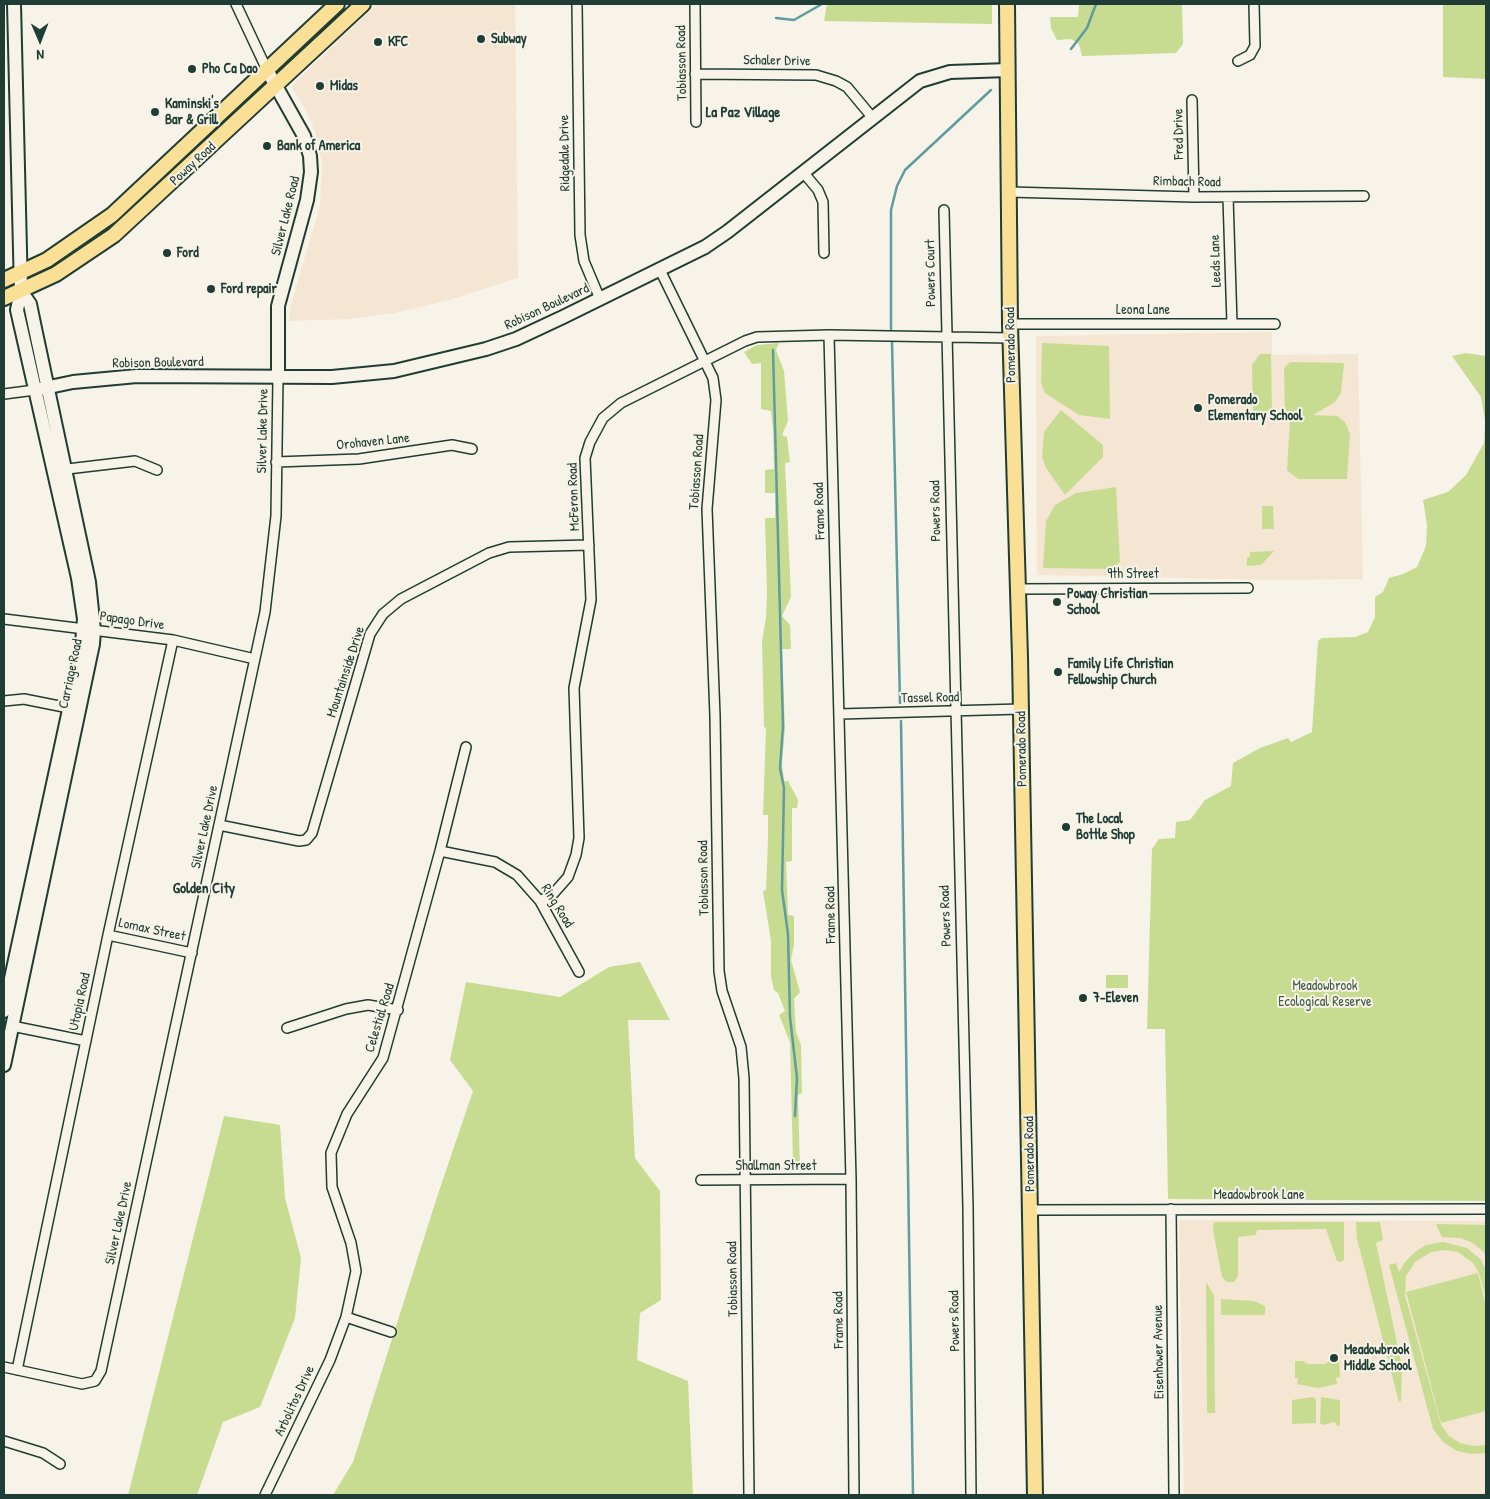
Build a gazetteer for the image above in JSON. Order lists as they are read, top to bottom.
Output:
{
  "streets": {
    "main road": ["Poway Road", "Pomerado Road"],
    "street": [
      "Schaler Drive",
      "Tobiasson Road",
      "Fred Drive",
      "Ridgedale Drive",
      "Rimbach Road",
      "Silver Lake Road",
      "Leeds Lane",
      "Powers Court",
      "Robison Boulevard",
      "Leona Lane",
      "Silver Lake Drive",
      "Orohaven Lane",
      "McFeron Road",
      "Frame Road",
      "Powers Road",
      "9th Street",
      "Papago Drive",
      "Mountainside Drive",
      "Carriage Road",
      "Tassel Road",
      "Ring Road",
      "Lomax Street",
      "Utopia Road",
      "Celestial Road",
      "Shallman Street",
      "Meadowbrook Lane",
      "Eisenhower Avenue",
      "Arbolitos Drive"
    ]
  },
  "crossings": [
    ["Schaler Drive", "Tobiasson Road"],
    ["Schaler Drive", "Robison Boulevard"],
    ["Tobiasson Road", "Robison Boulevard"],
    ["Tobiasson Road", "McFeron Road"],
    ["Tobiasson Road", "Shallman Street"],
    ["Fred Drive", "Rimbach Road"],
    ["Ridgedale Drive", "Robison Boulevard"],
    ["Poway Road", "Silver Lake Road"],
    ["Poway Road", "Carriage Road"],
    ["Rimbach Road", "Leeds Lane"],
    ["Rimbach Road", "Pomerado Road"],
    ["Silver Lake Road", "Robison Boulevard"],
    ["Silver Lake Road", "Silver Lake Drive"],
    ["Leeds Lane", "Leona Lane"],
    ["Powers Court", "McFeron Road"],
    ["Powers Court", "Powers Road"],
    ["Robison Boulevard", "Pomerado Road"],
    ["Robison Boulevard", "Silver Lake Drive"],
    ["Robison Boulevard", "Carriage Road"],
    ["Leona Lane", "Pomerado Road"],
    ["Leona Lane", "McFeron Road"],
    ["Pomerado Road", "McFeron Road"],
    ["Pomerado Road", "9th Street"],
    ["Pomerado Road", "Tassel Road"],
    ["Pomerado Road", "Meadowbrook Lane"],
    ["Silver Lake Drive", "Orohaven Lane"],
    ["Silver Lake Drive", "Papago Drive"],
    ["Silver Lake Drive", "Mountainside Drive"],
    ["Silver Lake Drive", "Lomax Street"],
    ["Silver Lake Drive", "Utopia Road"],
    ["McFeron Road", "Frame Road"],
    ["McFeron Road", "Powers Road"],
    ["McFeron Road", "Mountainside Drive"],
    ["McFeron Road", "Ring Road"],
    ["Frame Road", "Tassel Road"],
    ["Frame Road", "Shallman Street"],
    ["Powers Road", "Tassel Road"],
    ["Papago Drive", "Carriage Road"],
    ["Papago Drive", "Utopia Road"],
    ["Ring Road", "Celestial Road"],
    ["Lomax Street", "Utopia Road"],
    ["Celestial Road", "Arbolitos Drive"],
    ["Meadowbrook Lane", "Eisenhower Avenue"]
  ],
  "districts": ["La Paz Village", "Golden City"],
  "parks": ["Meadowbrook Ecological Reserve"],
  "places": [
    "Subway",
    "KFC",
    "Pho Ca Dao",
    "Midas",
    "Kaminski's Bar & Grill",
    "Bank of America",
    "Ford",
    "Ford repair",
    "Pomerado Elementary School",
    "Poway Christian School",
    "Family Life Christian Fellowship Church",
    "The Local Bottle Shop",
    "7-Eleven",
    "Meadowbrook Middle School"
  ],
  "north": "bottom"
}
